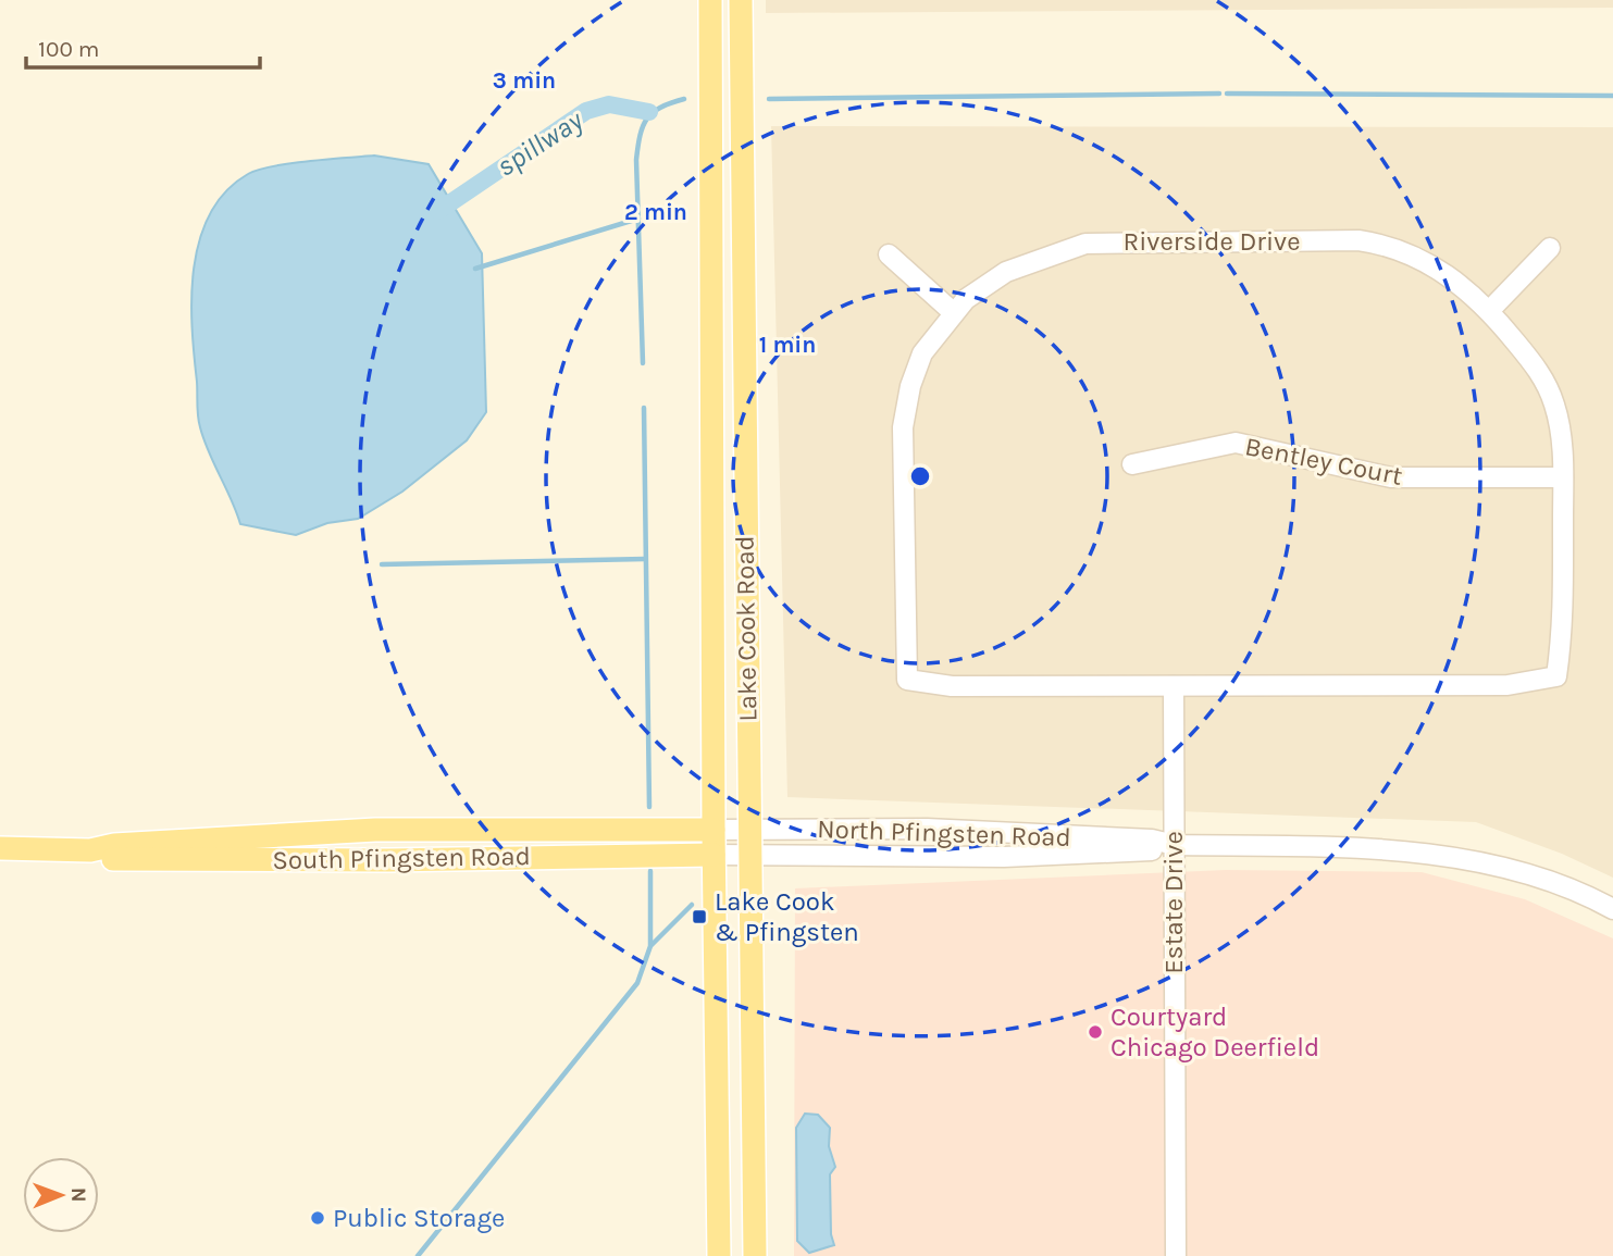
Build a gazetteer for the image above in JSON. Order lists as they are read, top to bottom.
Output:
{
  "streets": {
    "main road": ["Lake Cook Road", "South Pfingsten Road"],
    "street": [
      "Riverside Drive",
      "Bentley Court",
      "North Pfingsten Road",
      "Estate Drive"
    ]
  },
  "crossings": [
    ["Riverside Drive", "Bentley Court"],
    ["Riverside Drive", "Estate Drive"],
    ["Lake Cook Road", "North Pfingsten Road"],
    ["Lake Cook Road", "South Pfingsten Road"],
    ["North Pfingsten Road", "South Pfingsten Road"],
    ["North Pfingsten Road", "Estate Drive"]
  ],
  "water": ["spillway"],
  "places": {
    "transit": ["Lake Cook & Pfingsten"],
    "other": ["Courtyard Chicago Deerfield", "Public Storage"]
  },
  "scale_bar": "100 m",
  "north": "right",
  "rings": ["3 min", "2 min", "1 min"]
}
